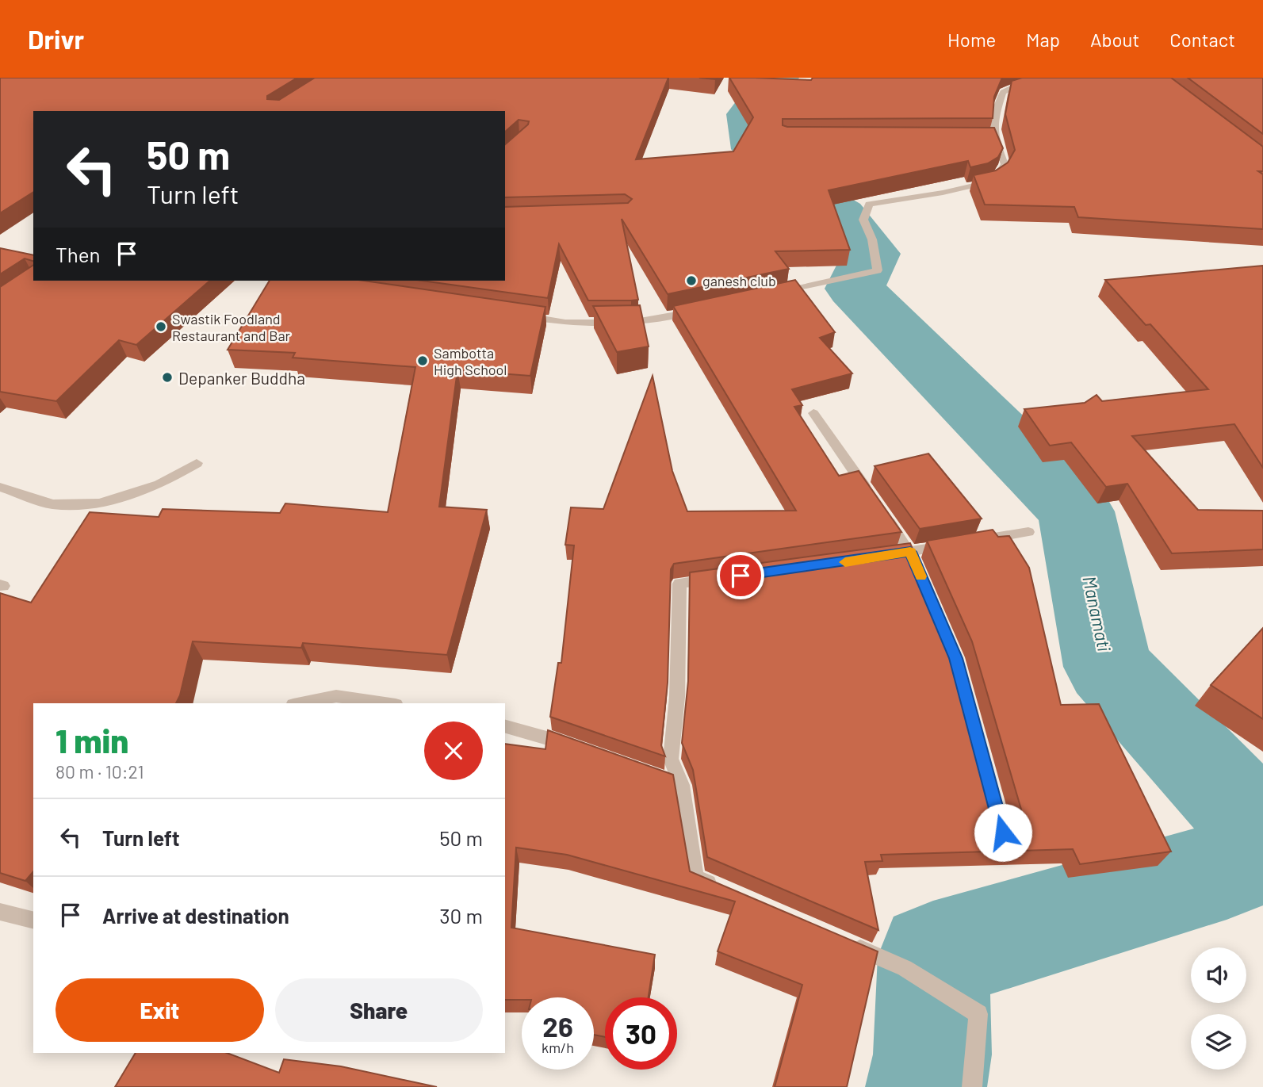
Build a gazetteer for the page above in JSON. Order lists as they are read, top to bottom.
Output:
{
  "water": ["Manamati"],
  "places": [
    "ganesh club",
    "Swastik Foodland Restaurant and Bar",
    "Sambotta High School",
    "Depanker Buddha"
  ],
  "page": {
    "header": "Drivr",
    "nav": [
      "Home",
      "Map",
      "About",
      "Contact"
    ],
    "turn": ["50 m", "Turn left"],
    "then": "Then",
    "heading": ["1 min", "80 m · 10:21"],
    "list": [
      {
        "name": "Turn left",
        "value": "50 m"
      },
      {
        "name": "Arrive at destination",
        "value": "30 m"
      }
    ],
    "buttons": ["Exit", "Share"],
    "speed": "26 km/h",
    "limit": "30"
  }
}
